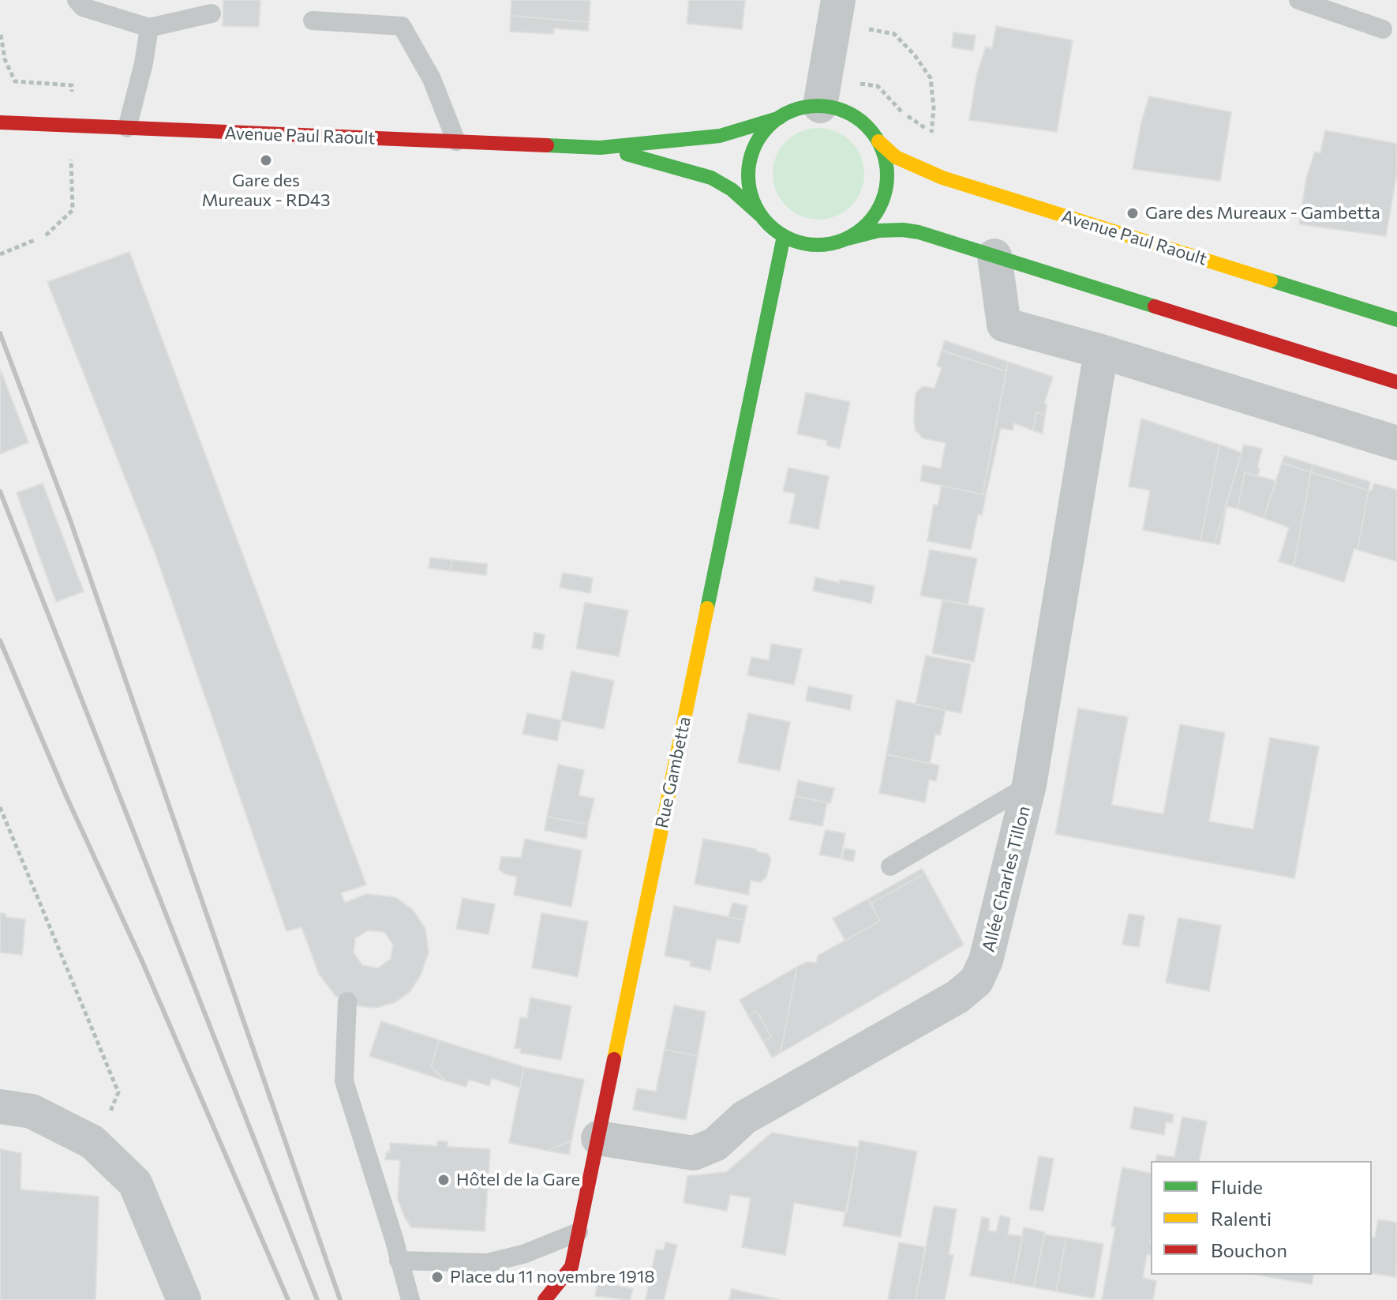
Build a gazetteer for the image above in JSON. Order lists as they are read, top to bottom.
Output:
{
  "streets": {
    "main road": ["Avenue Paul Raoult", "Rue Gambetta"],
    "street": ["Allée Charles Tillon"]
  },
  "crossings": [
    ["Avenue Paul Raoult", "Rue Gambetta"],
    ["Rue Gambetta", "Allée Charles Tillon"]
  ],
  "places": [
    "Gare des Mureaux - RD43",
    "Gare des Mureaux - Gambetta",
    "Hôtel de la Gare",
    "Place du 11 novembre 1918"
  ],
  "legend": ["Fluide", "Ralenti", "Bouchon"]
}
